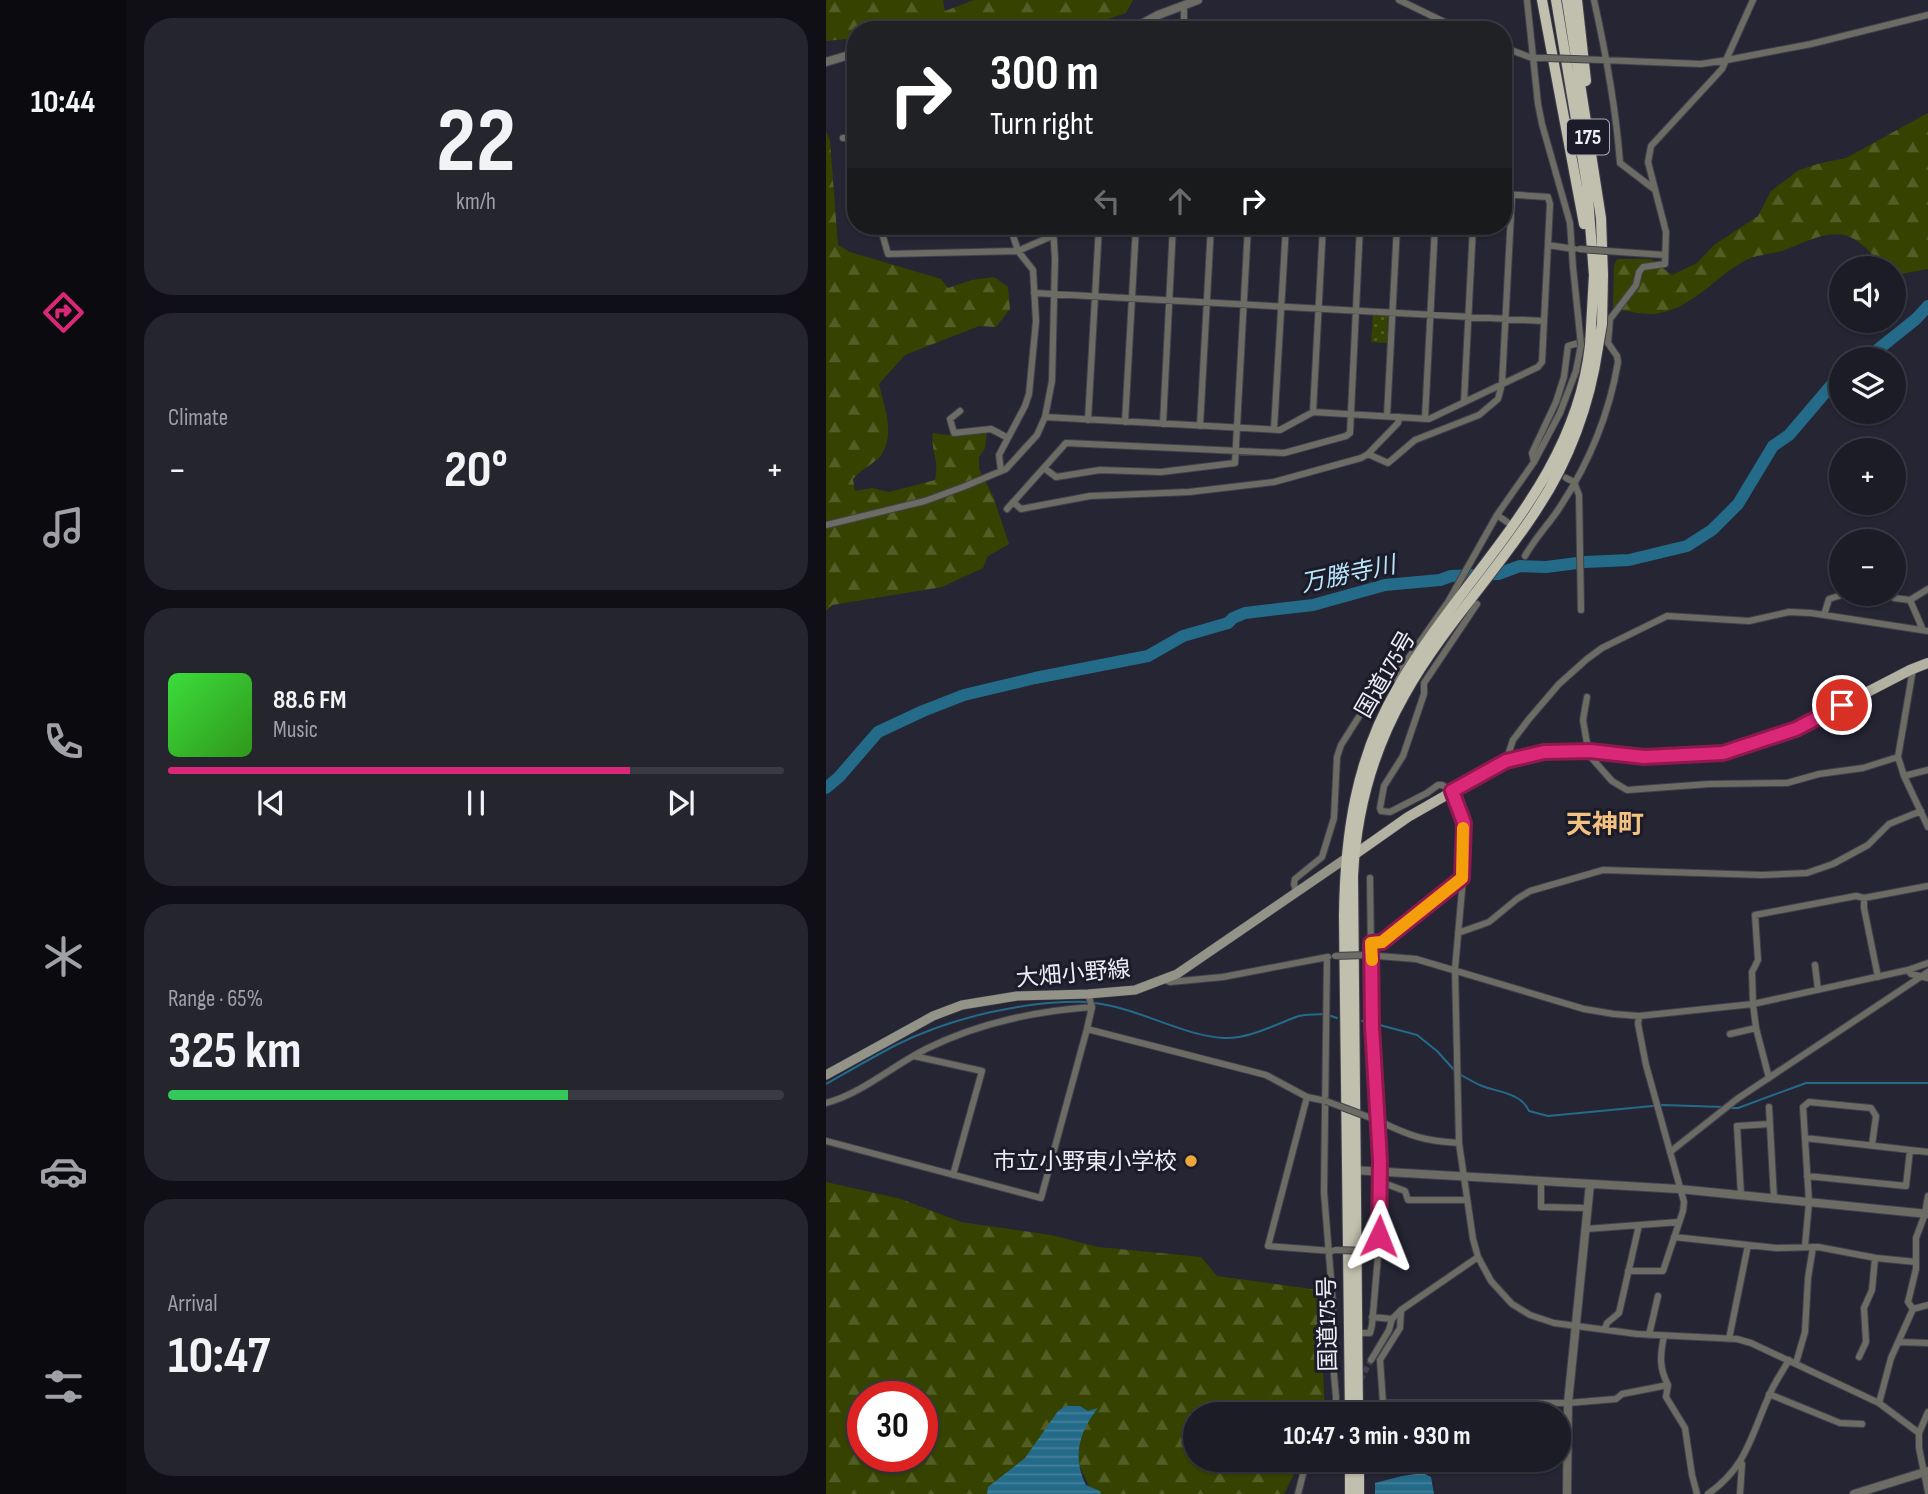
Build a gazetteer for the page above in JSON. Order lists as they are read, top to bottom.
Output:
{
  "streets": {
    "highway": ["175", "国道175号"],
    "main road": ["大畑小野線"]
  },
  "crossings": [
    ["国道175号", "大畑小野線"]
  ],
  "districts": ["天神町"],
  "water": ["万勝寺川"],
  "places": ["市立小野東小学校"],
  "page": {
    "tabs": "10:44",
    "tile": [
      ["22", "km/h"],
      "Climate",
      ["Range · 65%", "325 km"],
      ["Arrival", "10:47"]
    ],
    "turn": ["300 m", "Turn right"],
    "map_buttons": ["+", "−"],
    "heat": ["−", "20°", "+"],
    "song": ["88.6 FM", "Music"],
    "limit": "30",
    "trip": "10:47 · 3 min · 930 m"
  }
}
